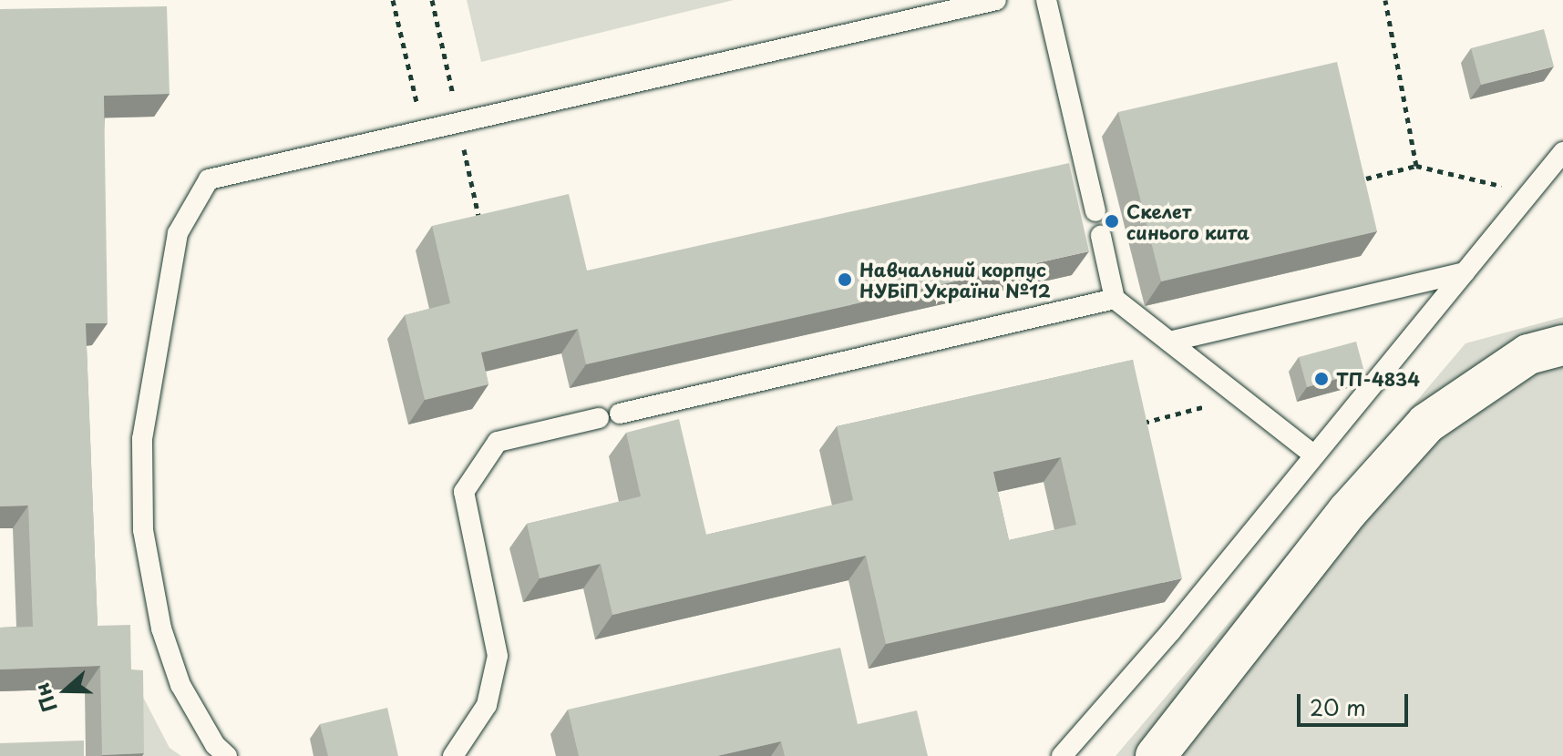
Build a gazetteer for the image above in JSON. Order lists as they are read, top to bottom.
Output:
{
  "places": ["Скелет синього кита", "Навчальний корпус НУБіП України №12", "ТП-4834"],
  "scale_bar": "20 m",
  "north": "left"
}
